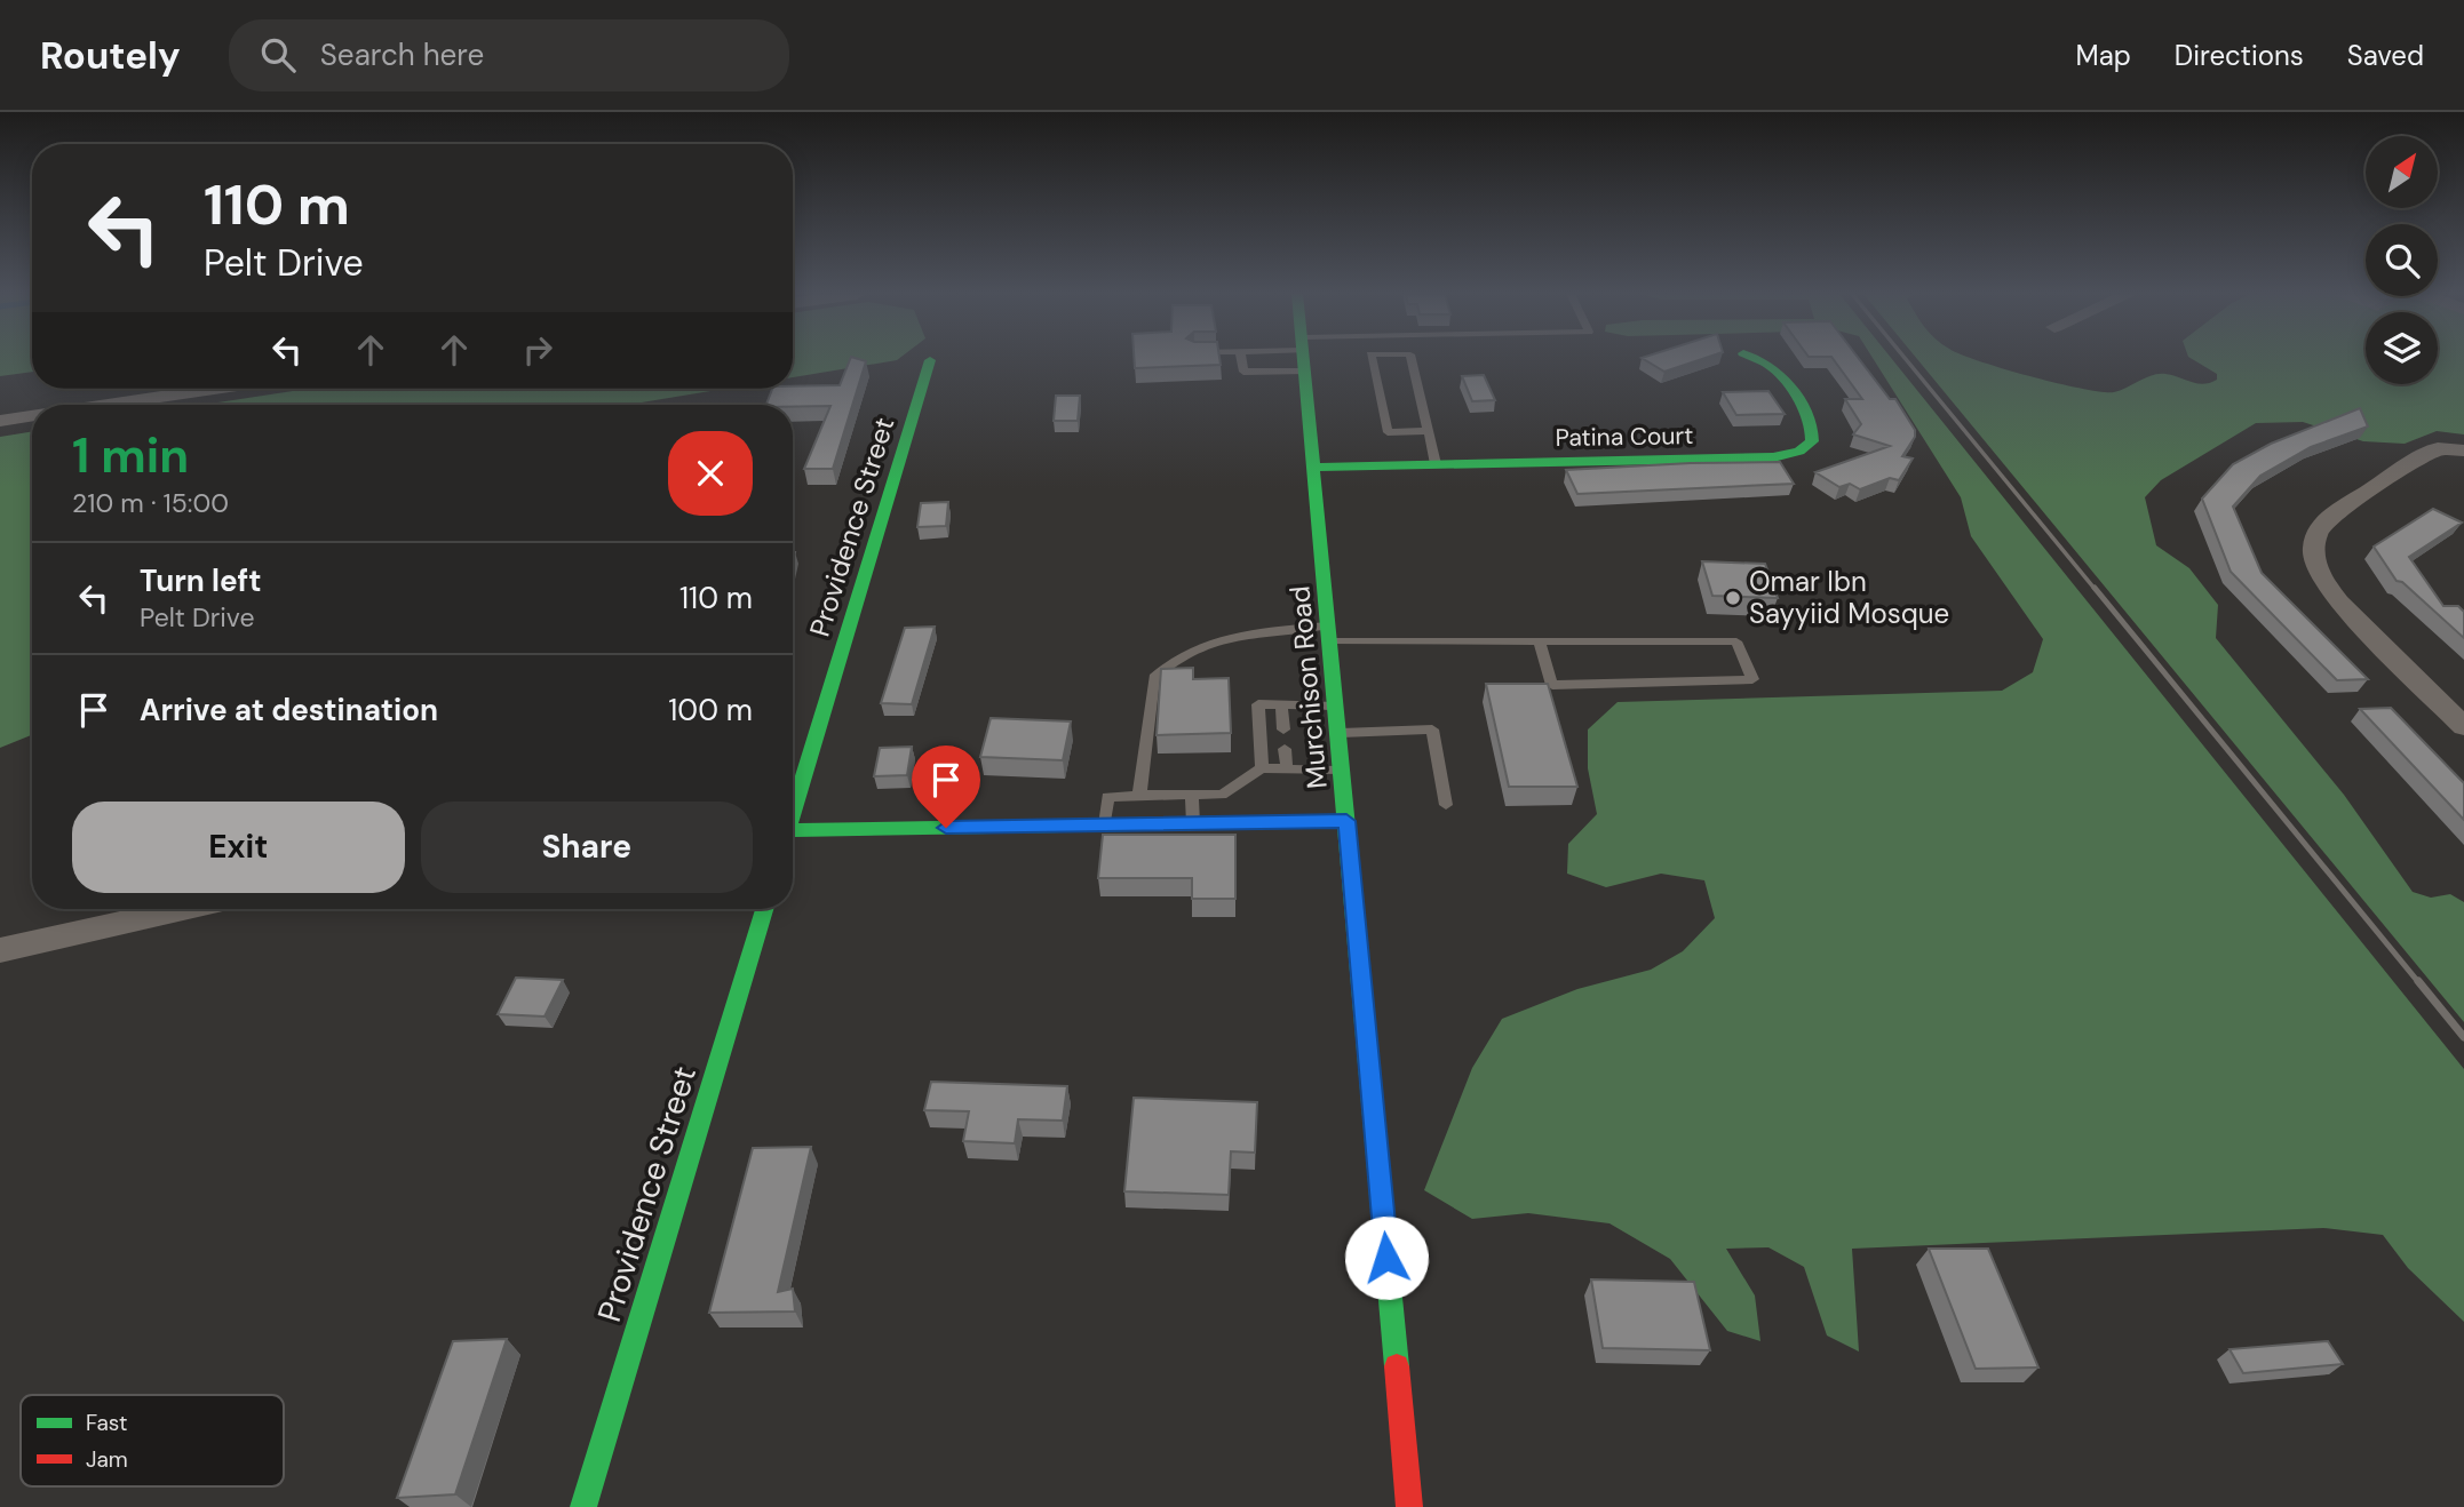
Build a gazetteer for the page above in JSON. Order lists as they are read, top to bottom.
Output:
{
  "streets": {
    "street": ["Patina Court", "Providence Street", "Murchison Road"]
  },
  "crossings": [
    ["Patina Court", "Murchison Road"]
  ],
  "places": ["Omar Ibn Sayyiid Mosque"],
  "legend": ["Fast", "Jam"],
  "north": "top right",
  "page": {
    "header": "Routely",
    "search": "Search here",
    "nav": ["Map", "Directions", "Saved"],
    "turn": ["110 m", "Pelt Drive"],
    "heading": ["1 min", "210 m · 15:00"],
    "list": [
      {
        "name": "Turn left",
        "note": "Pelt Drive",
        "value": "110 m"
      },
      {
        "name": "Arrive at destination",
        "value": "100 m"
      }
    ],
    "buttons": ["Exit", "Share"]
  }
}
